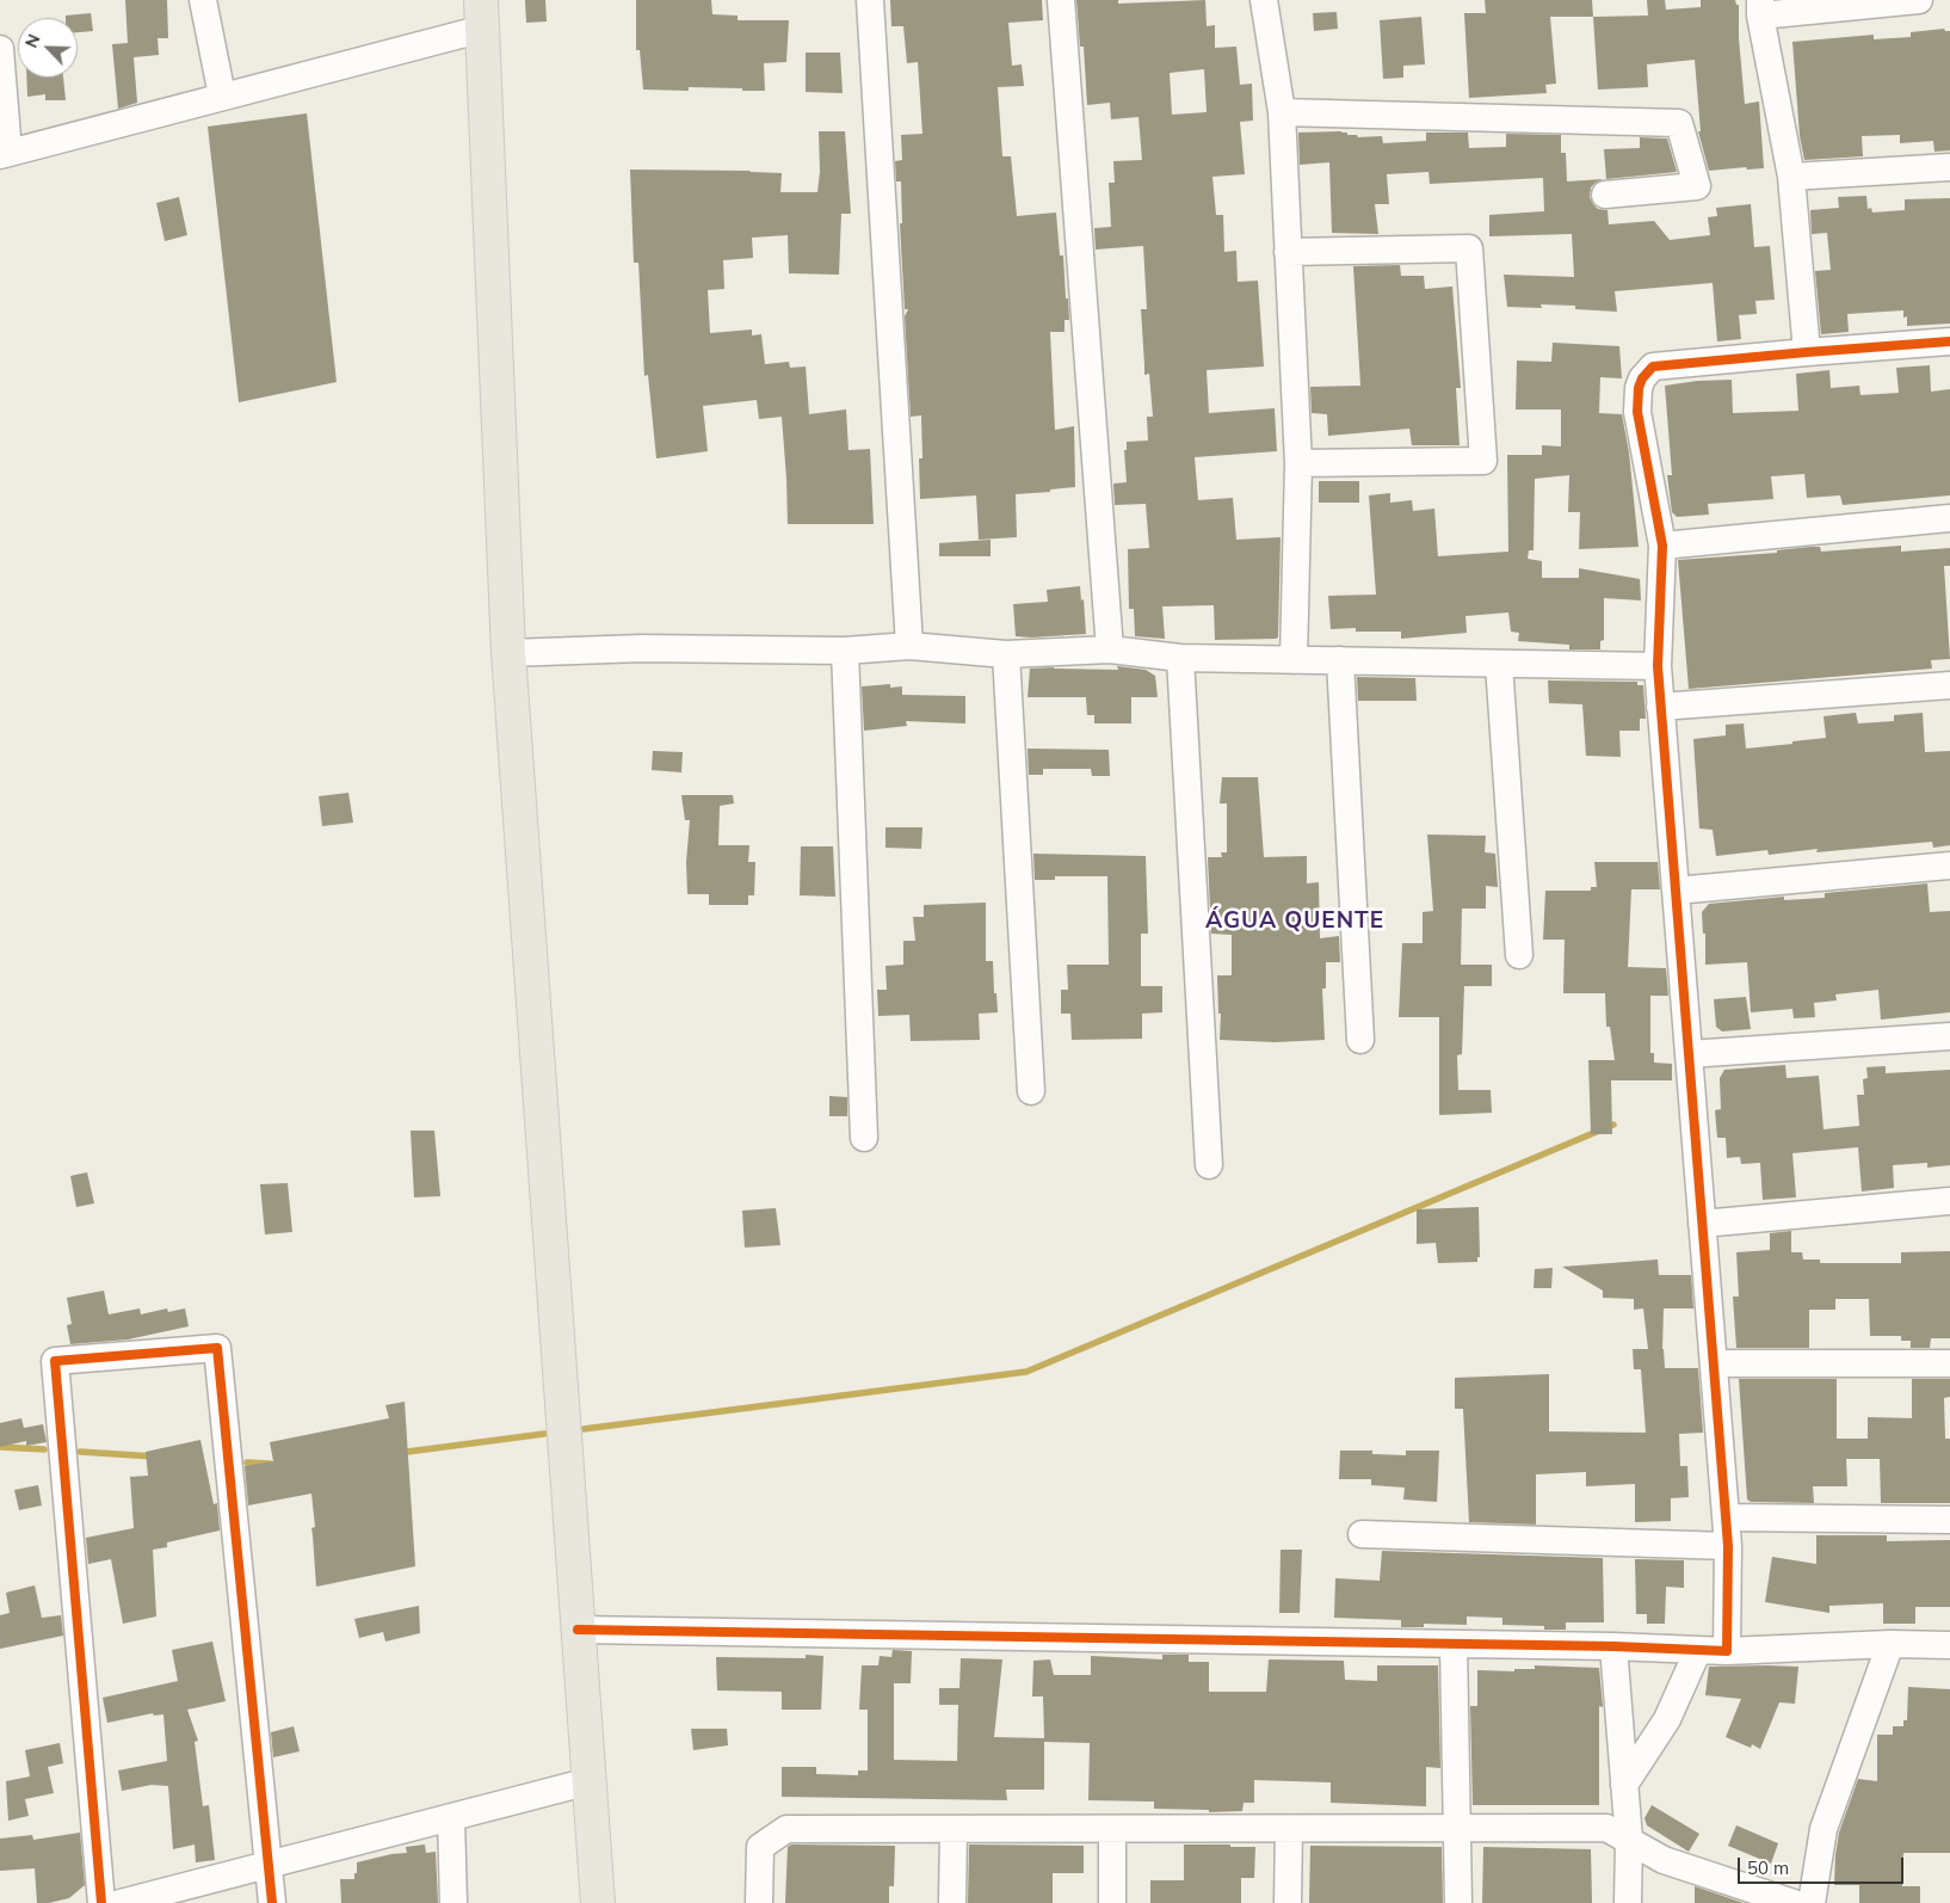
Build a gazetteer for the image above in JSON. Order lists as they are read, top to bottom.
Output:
{
  "districts": ["ÁGUA QUENTE"],
  "scale_bar": "50 m",
  "north": "top left"
}
